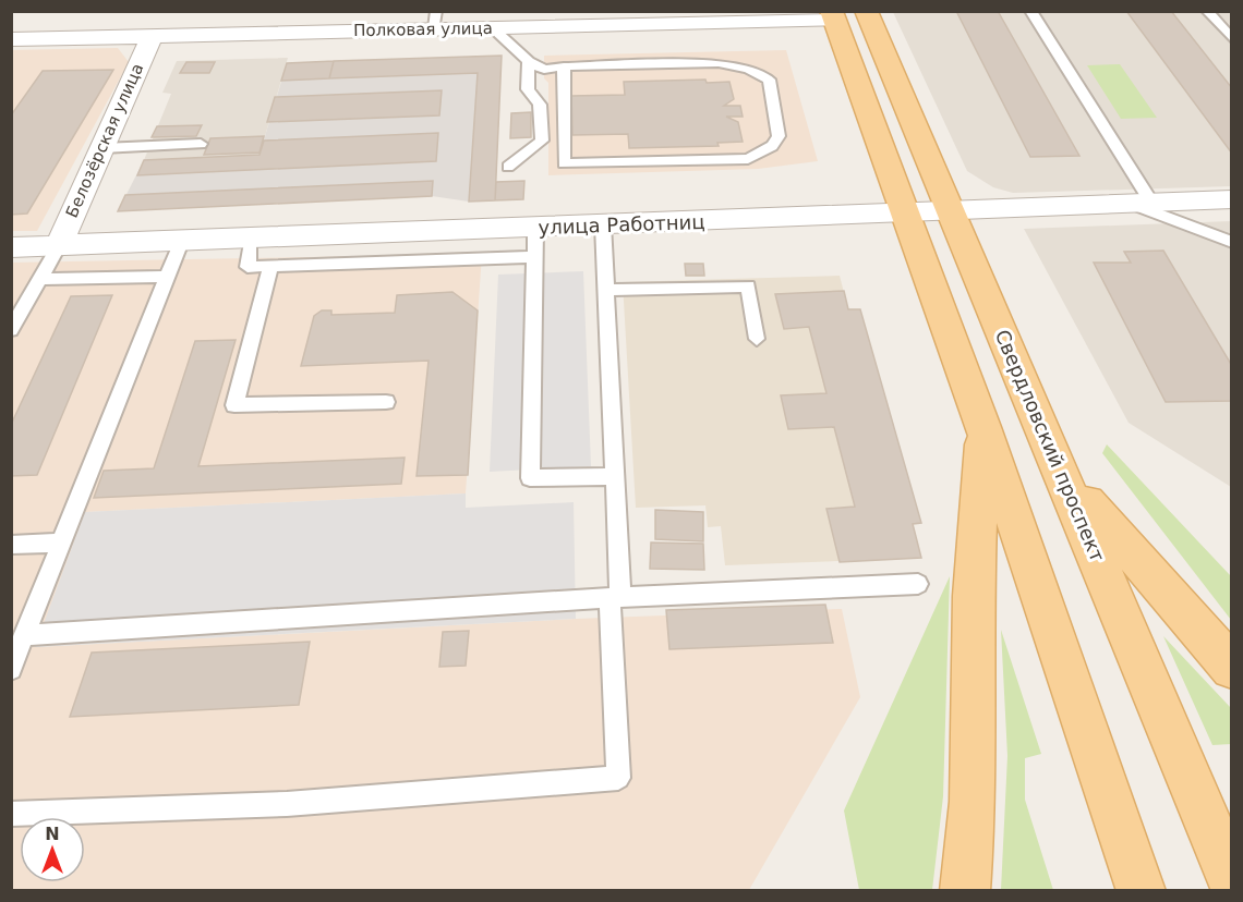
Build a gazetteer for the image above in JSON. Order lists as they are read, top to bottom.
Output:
{
  "streets": {
    "main road": ["Свердловский проспект"],
    "street": ["Полковая улица", "Белозёрская улица", "улица Работниц"]
  },
  "crossings": [
    ["Полковая улица", "Белозёрская улица"],
    ["Белозёрская улица", "улица Работниц"],
    ["улица Работниц", "Свердловский проспект"]
  ],
  "north": "top"
}
